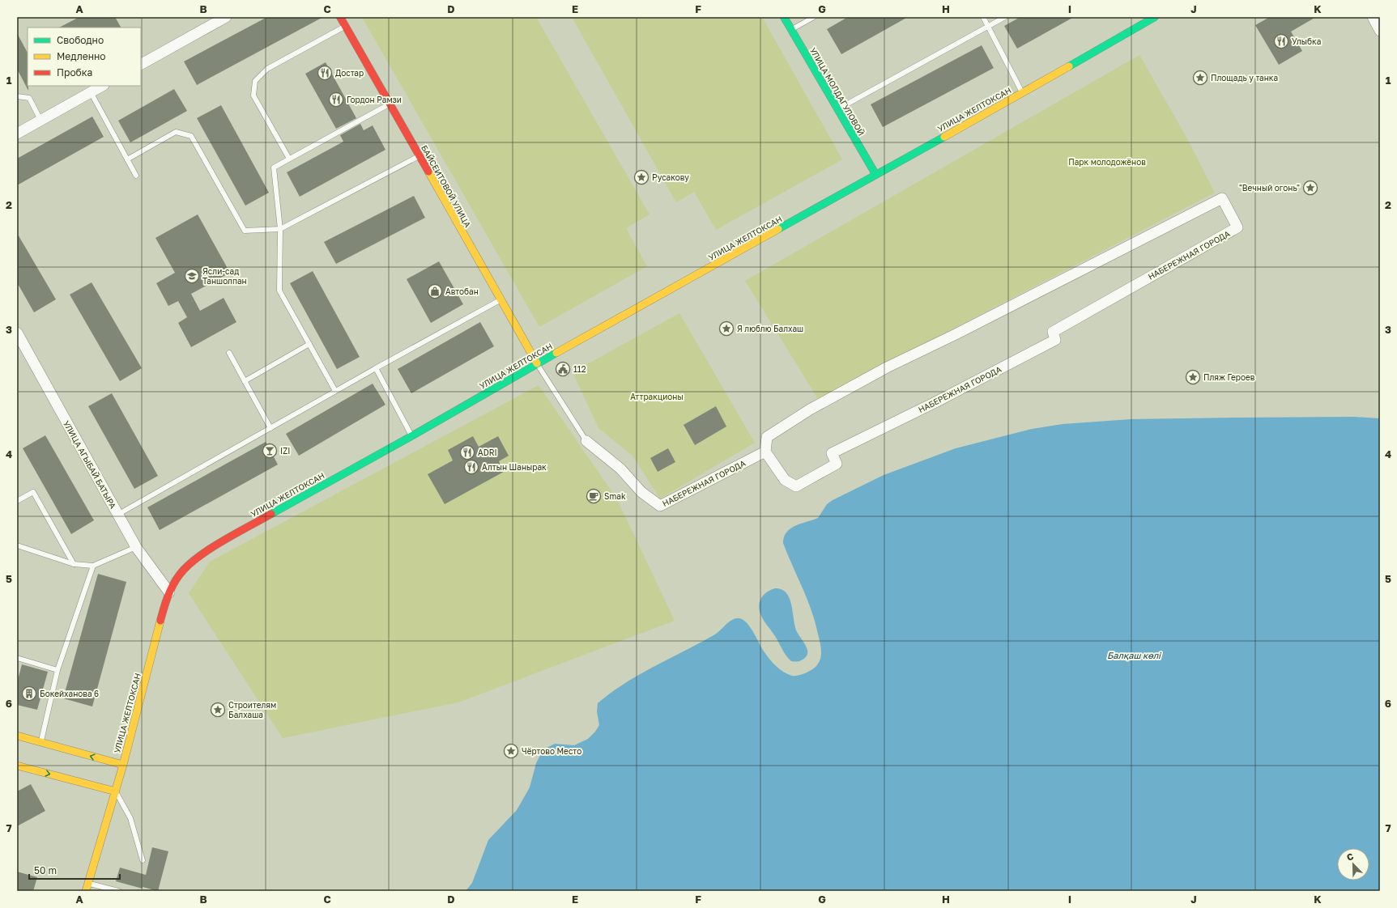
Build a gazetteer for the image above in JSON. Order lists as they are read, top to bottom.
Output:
{
  "streets": {
    "street": [
      "УЛИЦА МОЛДАГУЛОВОЙ",
      "УЛИЦА ЖЕЛТОКСАН",
      "БАЙСЕИТОВОЙ УЛИЦА",
      "НАБЕРЕЖНАЯ ГОРОДА",
      "УЛИЦА АГЫБАЙ БАТЫРА"
    ]
  },
  "crossings": [
    ["УЛИЦА МОЛДАГУЛОВОЙ", "УЛИЦА ЖЕЛТОКСАН"],
    ["УЛИЦА ЖЕЛТОКСАН", "БАЙСЕИТОВОЙ УЛИЦА"],
    ["УЛИЦА ЖЕЛТОКСАН", "УЛИЦА АГЫБАЙ БАТЫРА"]
  ],
  "water": ["Балқаш көлі"],
  "parks": ["Парк молодожёнов", "Аттракционы"],
  "places": {
    "restaurant": [
      "Улыбка",
      "Достар",
      "Гордон Рамзи",
      "ADRI",
      "Алтын Шанырак"
    ],
    "place": [
      "Площадь у танка",
      "Русакову",
      "\"Вечный огонь\"",
      "Я люблю Балхаш",
      "Пляж Героев",
      "Строителям Балхаша",
      "Чёртово Место"
    ],
    "school or university": ["Ясли-сад Таншолпан"],
    "shop": ["Автобан"],
    "public building": ["112"],
    "bar": ["IZI"],
    "cafe": ["Smak"],
    "building": ["Бокейханова 6"]
  },
  "legend": ["Свободно", "Медленно", "Пробка"],
  "scale_bar": "50 m",
  "north": "top left",
  "grid": {
    "columns": [
      "A",
      "B",
      "C",
      "D",
      "E",
      "F",
      "G",
      "H",
      "I",
      "J",
      "K"
    ],
    "rows": [
      "1",
      "2",
      "3",
      "4",
      "5",
      "6",
      "7"
    ]
  }
}
